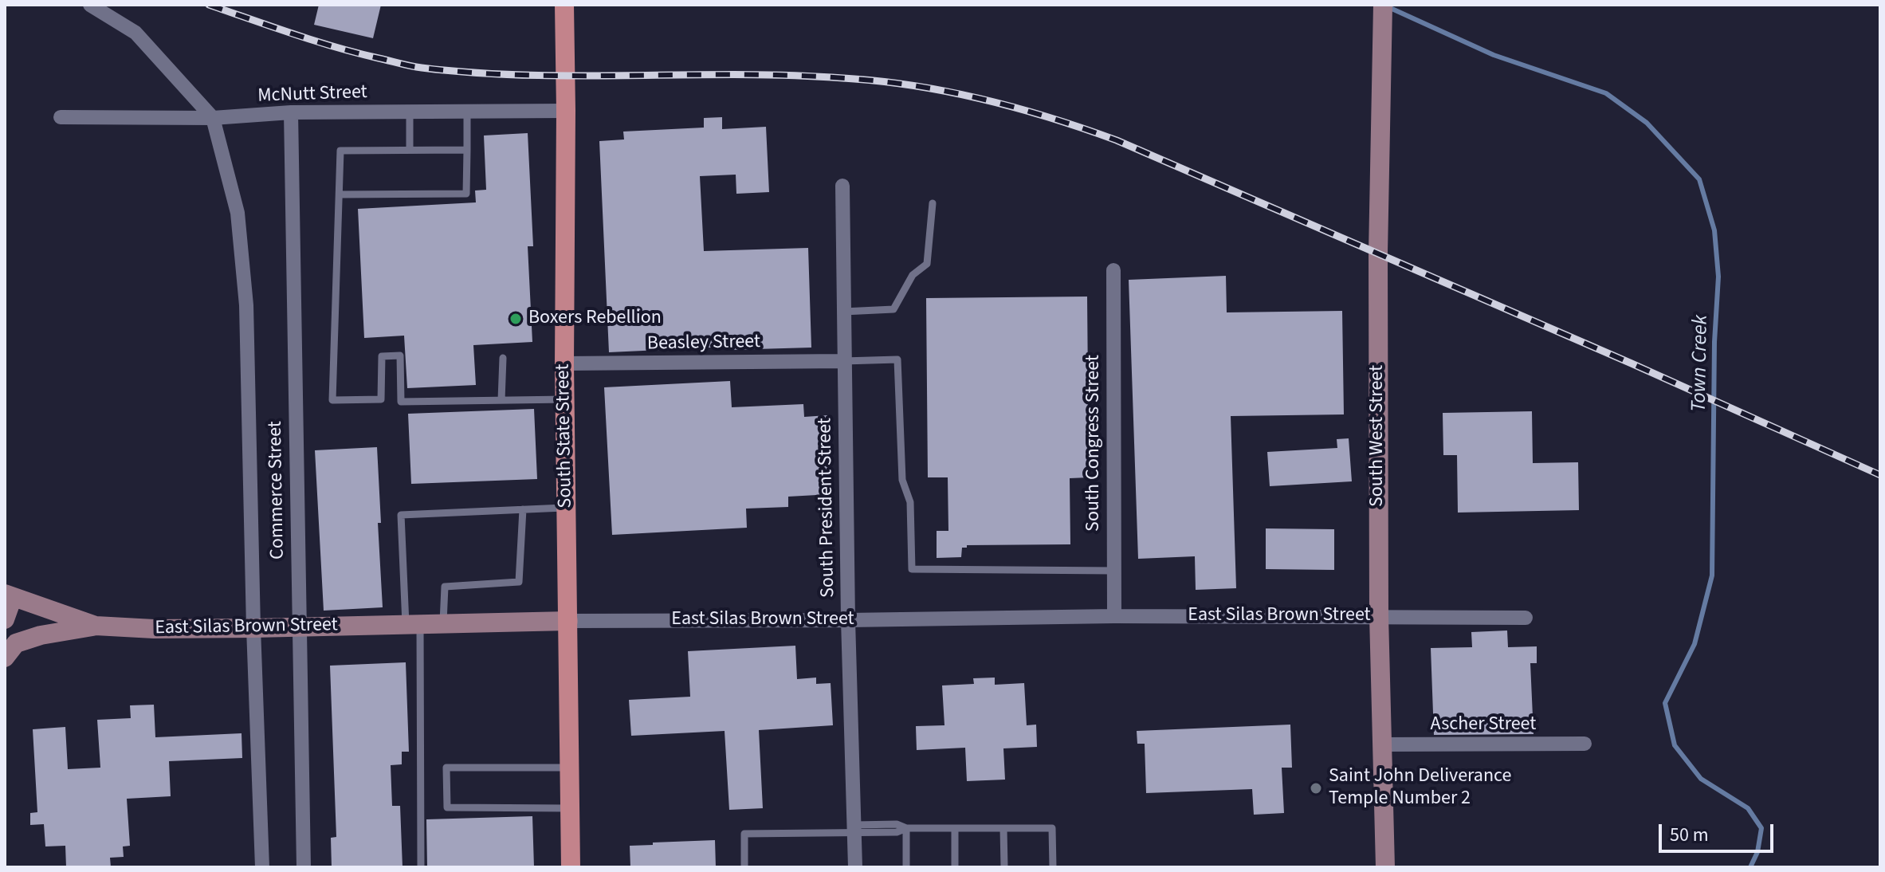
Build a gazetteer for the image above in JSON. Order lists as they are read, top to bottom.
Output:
{
  "streets": {
    "main road": ["South State Street"],
    "street": [
      "McNutt Street",
      "Beasley Street",
      "South West Street",
      "South Congress Street",
      "Commerce Street",
      "South President Street",
      "East Silas Brown Street",
      "Ascher Street"
    ]
  },
  "crossings": [
    ["McNutt Street", "South State Street"],
    ["McNutt Street", "Commerce Street"],
    ["Beasley Street", "South State Street"],
    ["Beasley Street", "South President Street"],
    ["South State Street", "East Silas Brown Street"],
    ["South West Street", "East Silas Brown Street"],
    ["South West Street", "Ascher Street"],
    ["South Congress Street", "East Silas Brown Street"],
    ["Commerce Street", "East Silas Brown Street"],
    ["South President Street", "East Silas Brown Street"]
  ],
  "water": ["Town Creek"],
  "places": ["Boxers Rebellion", "Saint John Deliverance Temple Number 2"],
  "scale_bar": "50 m"
}
